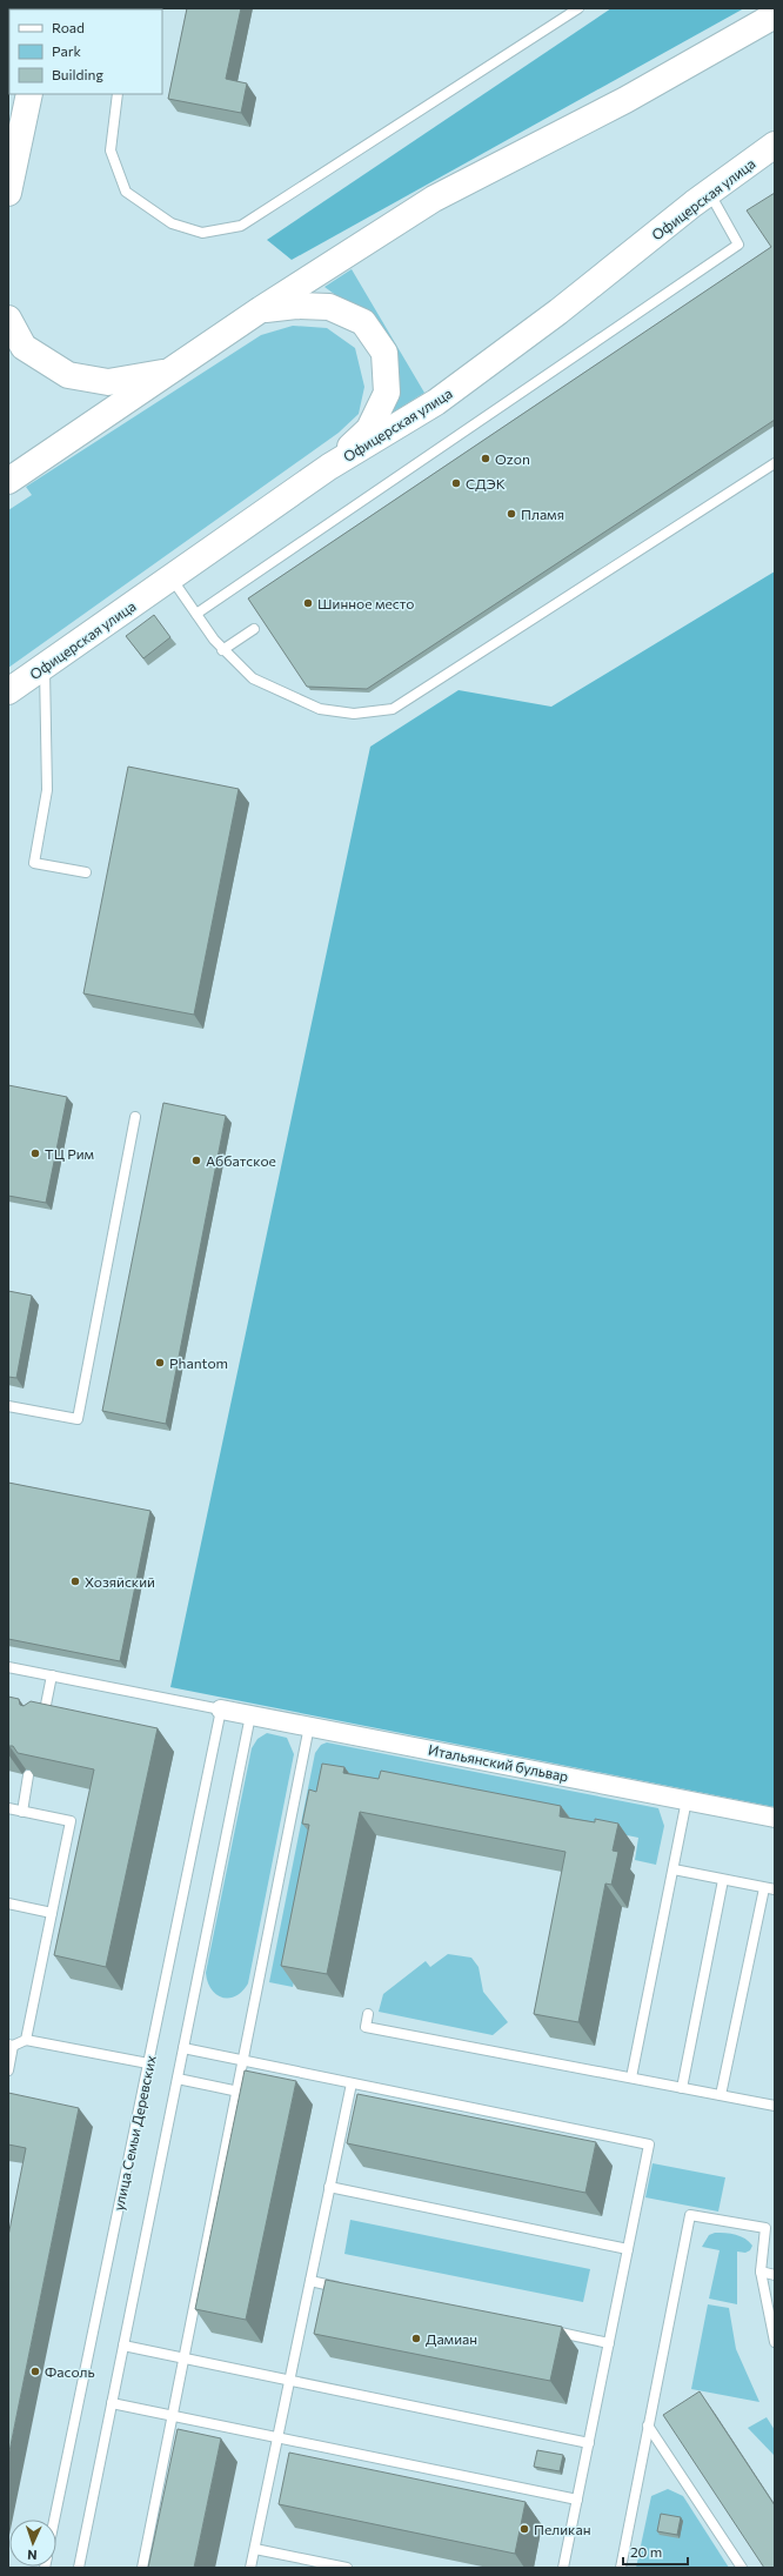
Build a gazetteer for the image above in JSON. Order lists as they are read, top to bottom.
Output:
{
  "streets": {
    "main road": ["Офицерская улица"],
    "street": ["Итальянский бульвар"],
    "lane": ["улица Семьи Деревских"]
  },
  "crossings": [
    ["Итальянский бульвар", "улица Семьи Деревских"]
  ],
  "places": [
    "Ozon",
    "СДЭК",
    "Пламя",
    "Шинное место",
    "ТЦ Рим",
    "Аббатское",
    "Phantom",
    "Хозяйский",
    "Дамиан",
    "Фасоль",
    "Пеликан"
  ],
  "legend": ["Road", "Park", "Building"],
  "scale_bar": "20 m",
  "north": "bottom"
}
